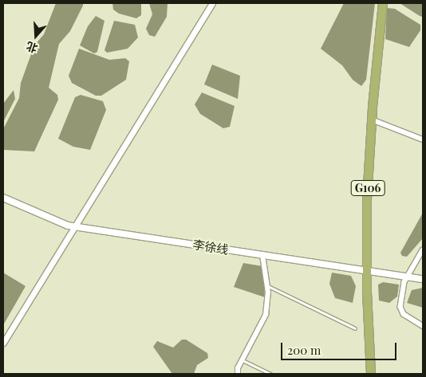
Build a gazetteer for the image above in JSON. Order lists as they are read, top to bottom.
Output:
{
  "streets": {
    "highway": ["G106"],
    "main road": ["李徐线"]
  },
  "crossings": [
    ["G106", "李徐线"]
  ],
  "scale_bar": "200 m",
  "north": "bottom"
}
